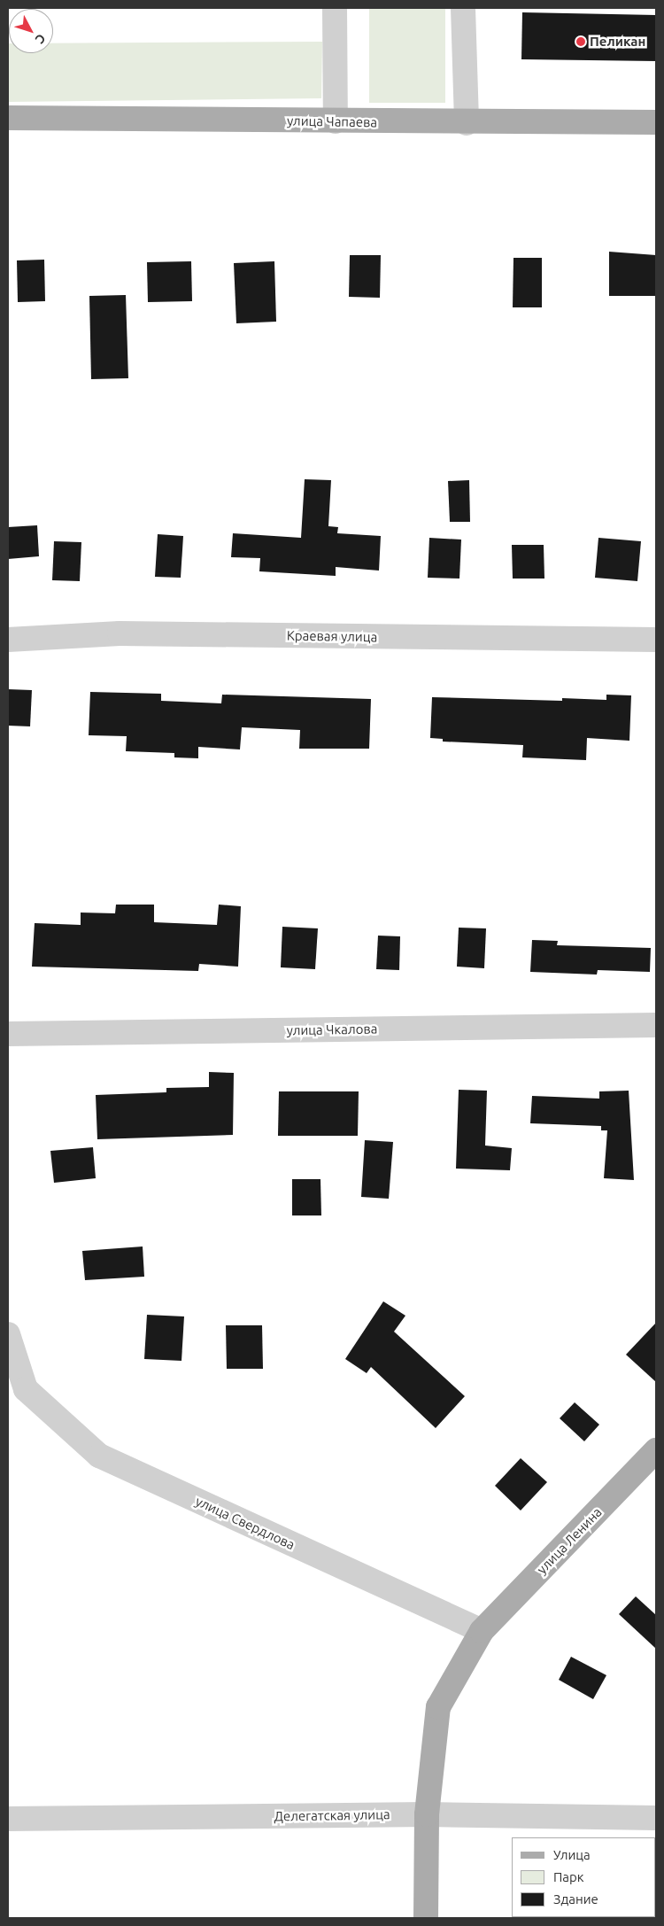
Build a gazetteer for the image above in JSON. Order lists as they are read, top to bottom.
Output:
{
  "streets": {
    "main road": ["улица Чапаева", "улица Ленина"],
    "street": [
      "Краевая улица",
      "улица Чкалова",
      "улица Свердлова",
      "Делегатская улица"
    ]
  },
  "crossings": [
    ["улица Свердлова", "улица Ленина"],
    ["улица Ленина", "Делегатская улица"]
  ],
  "places": ["Пеликан"],
  "legend": ["Улица", "Парк", "Здание"],
  "north": "bottom right"
}
